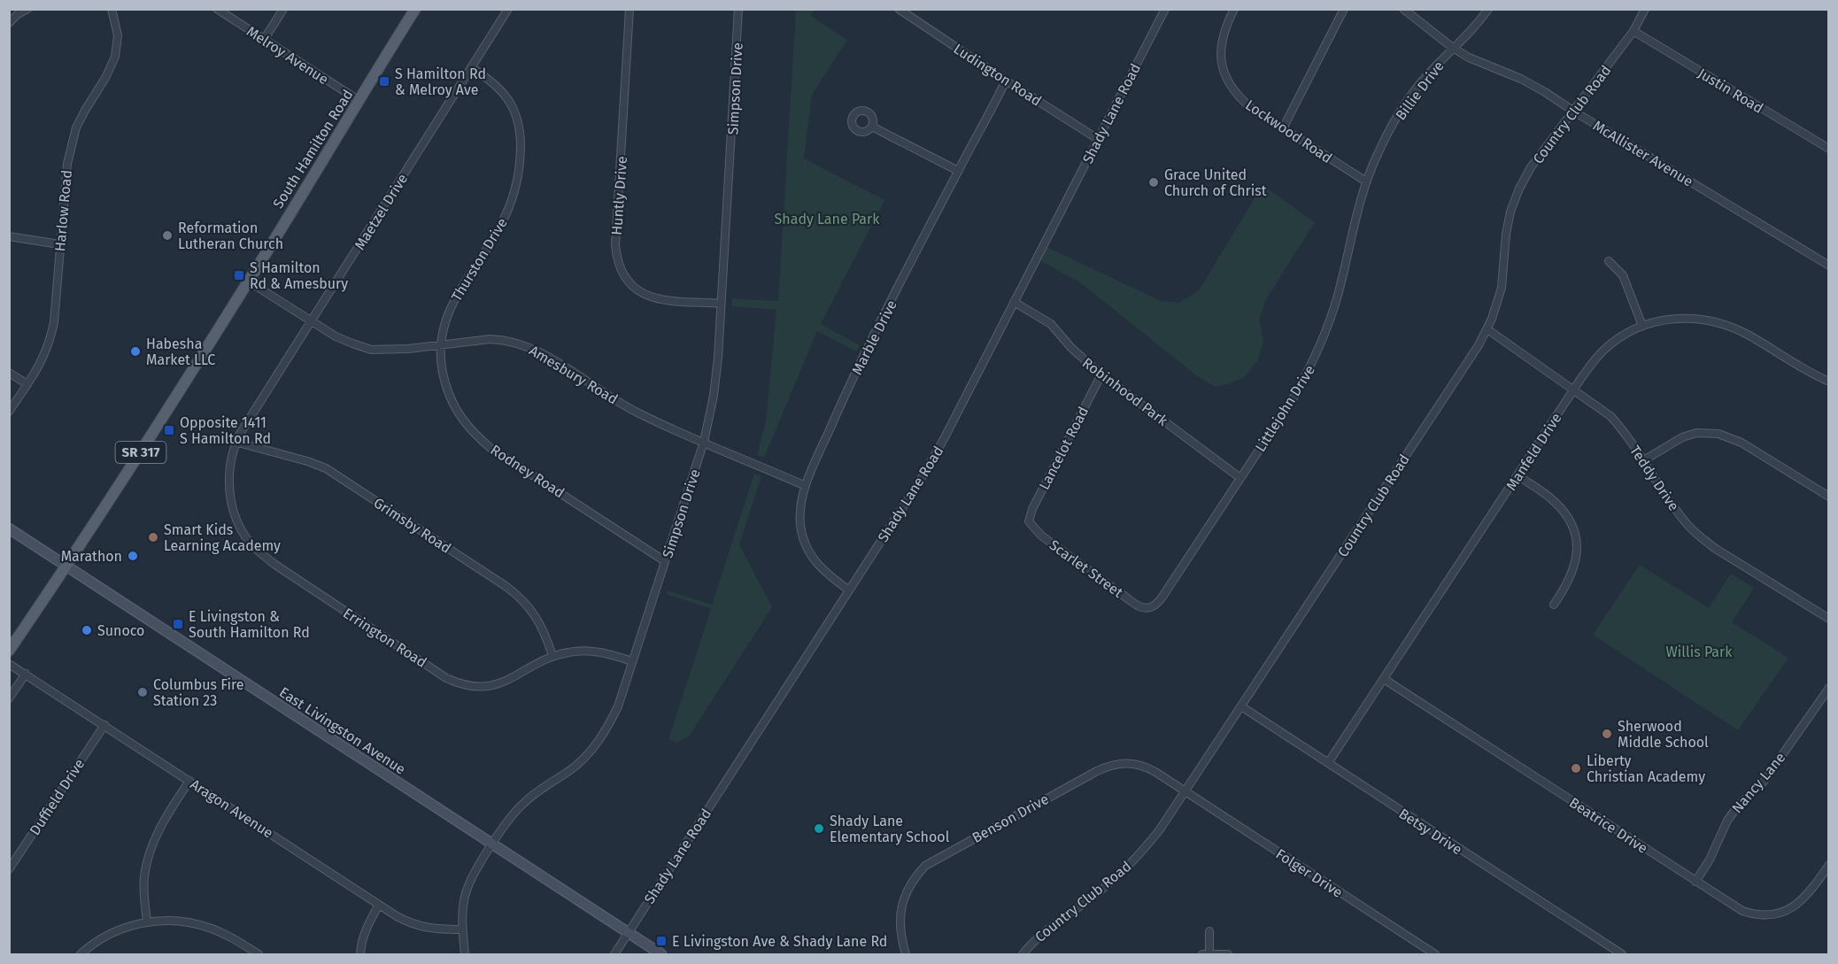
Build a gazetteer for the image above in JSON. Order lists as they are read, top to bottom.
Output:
{
  "streets": {
    "main road": ["South Hamilton Road", "SR 317", "East Livingston Avenue"],
    "street": [
      "Melroy Avenue",
      "Ludington Road",
      "Simpson Drive",
      "Billie Drive",
      "Justin Road",
      "Shady Lane Road",
      "Country Club Road",
      "Lockwood Road",
      "McAllister Avenue",
      "Huntly Drive",
      "Harlow Road",
      "Maetzel Drive",
      "Thurston Drive",
      "Marble Drive",
      "Amesbury Road",
      "Robinhood Park",
      "Littlejohn Drive",
      "Lancelot Road",
      "Manfeld Drive",
      "Rodney Road",
      "Teddy Drive",
      "Grimsby Road",
      "Scarlet Street",
      "Errington Road",
      "Nancy Lane",
      "Duffield Drive",
      "Aragon Avenue",
      "Benson Drive",
      "Beatrice Drive",
      "Betsy Drive",
      "Folger Drive"
    ]
  },
  "crossings": [
    ["Melroy Avenue", "South Hamilton Road"],
    ["Ludington Road", "Shady Lane Road"],
    ["Ludington Road", "Marble Drive"],
    ["Simpson Drive", "Huntly Drive"],
    ["Simpson Drive", "Amesbury Road"],
    ["Simpson Drive", "Rodney Road"],
    ["Simpson Drive", "Errington Road"],
    ["Simpson Drive", "East Livingston Avenue"],
    ["Simpson Drive", "Aragon Avenue"],
    ["Billie Drive", "Lockwood Road"],
    ["Billie Drive", "McAllister Avenue"],
    ["Billie Drive", "Littlejohn Drive"],
    ["Justin Road", "Country Club Road"],
    ["Shady Lane Road", "Marble Drive"],
    ["Shady Lane Road", "Robinhood Park"],
    ["Shady Lane Road", "East Livingston Avenue"],
    ["Country Club Road", "McAllister Avenue"],
    ["Country Club Road", "Teddy Drive"],
    ["Country Club Road", "Benson Drive"],
    ["Country Club Road", "Betsy Drive"],
    ["Country Club Road", "Folger Drive"],
    ["Lockwood Road", "Littlejohn Drive"],
    ["South Hamilton Road", "Amesbury Road"],
    ["South Hamilton Road", "East Livingston Avenue"],
    ["Maetzel Drive", "Thurston Drive"],
    ["Maetzel Drive", "Amesbury Road"],
    ["Maetzel Drive", "Grimsby Road"],
    ["Maetzel Drive", "Errington Road"],
    ["Thurston Drive", "Amesbury Road"],
    ["Thurston Drive", "Rodney Road"],
    ["Marble Drive", "Amesbury Road"],
    ["Amesbury Road", "Rodney Road"],
    ["Robinhood Park", "Littlejohn Drive"],
    ["Robinhood Park", "Lancelot Road"],
    ["Littlejohn Drive", "Scarlet Street"],
    ["Lancelot Road", "Scarlet Street"],
    ["Manfeld Drive", "Teddy Drive"],
    ["Manfeld Drive", "Beatrice Drive"],
    ["Manfeld Drive", "Betsy Drive"],
    ["Grimsby Road", "Errington Road"],
    ["Nancy Lane", "Beatrice Drive"],
    ["Duffield Drive", "Aragon Avenue"],
    ["Benson Drive", "Folger Drive"]
  ],
  "parks": ["Shady Lane Park", "Willis Park"],
  "places": {
    "transit": [
      "S Hamilton Rd & Melroy Ave",
      "S Hamilton Rd & Amesbury",
      "Opposite 1411 S Hamilton Rd",
      "E Livingston & South Hamilton Rd",
      "E Livingston Ave & Shady Lane Rd"
    ],
    "other": [
      "Grace United Church of Christ",
      "Reformation Lutheran Church",
      "Habesha Market LLC",
      "Smart Kids Learning Academy",
      "Marathon",
      "Sunoco",
      "Columbus Fire Station 23",
      "Sherwood Middle School",
      "Liberty Christian Academy",
      "Shady Lane Elementary School"
    ]
  }
}
